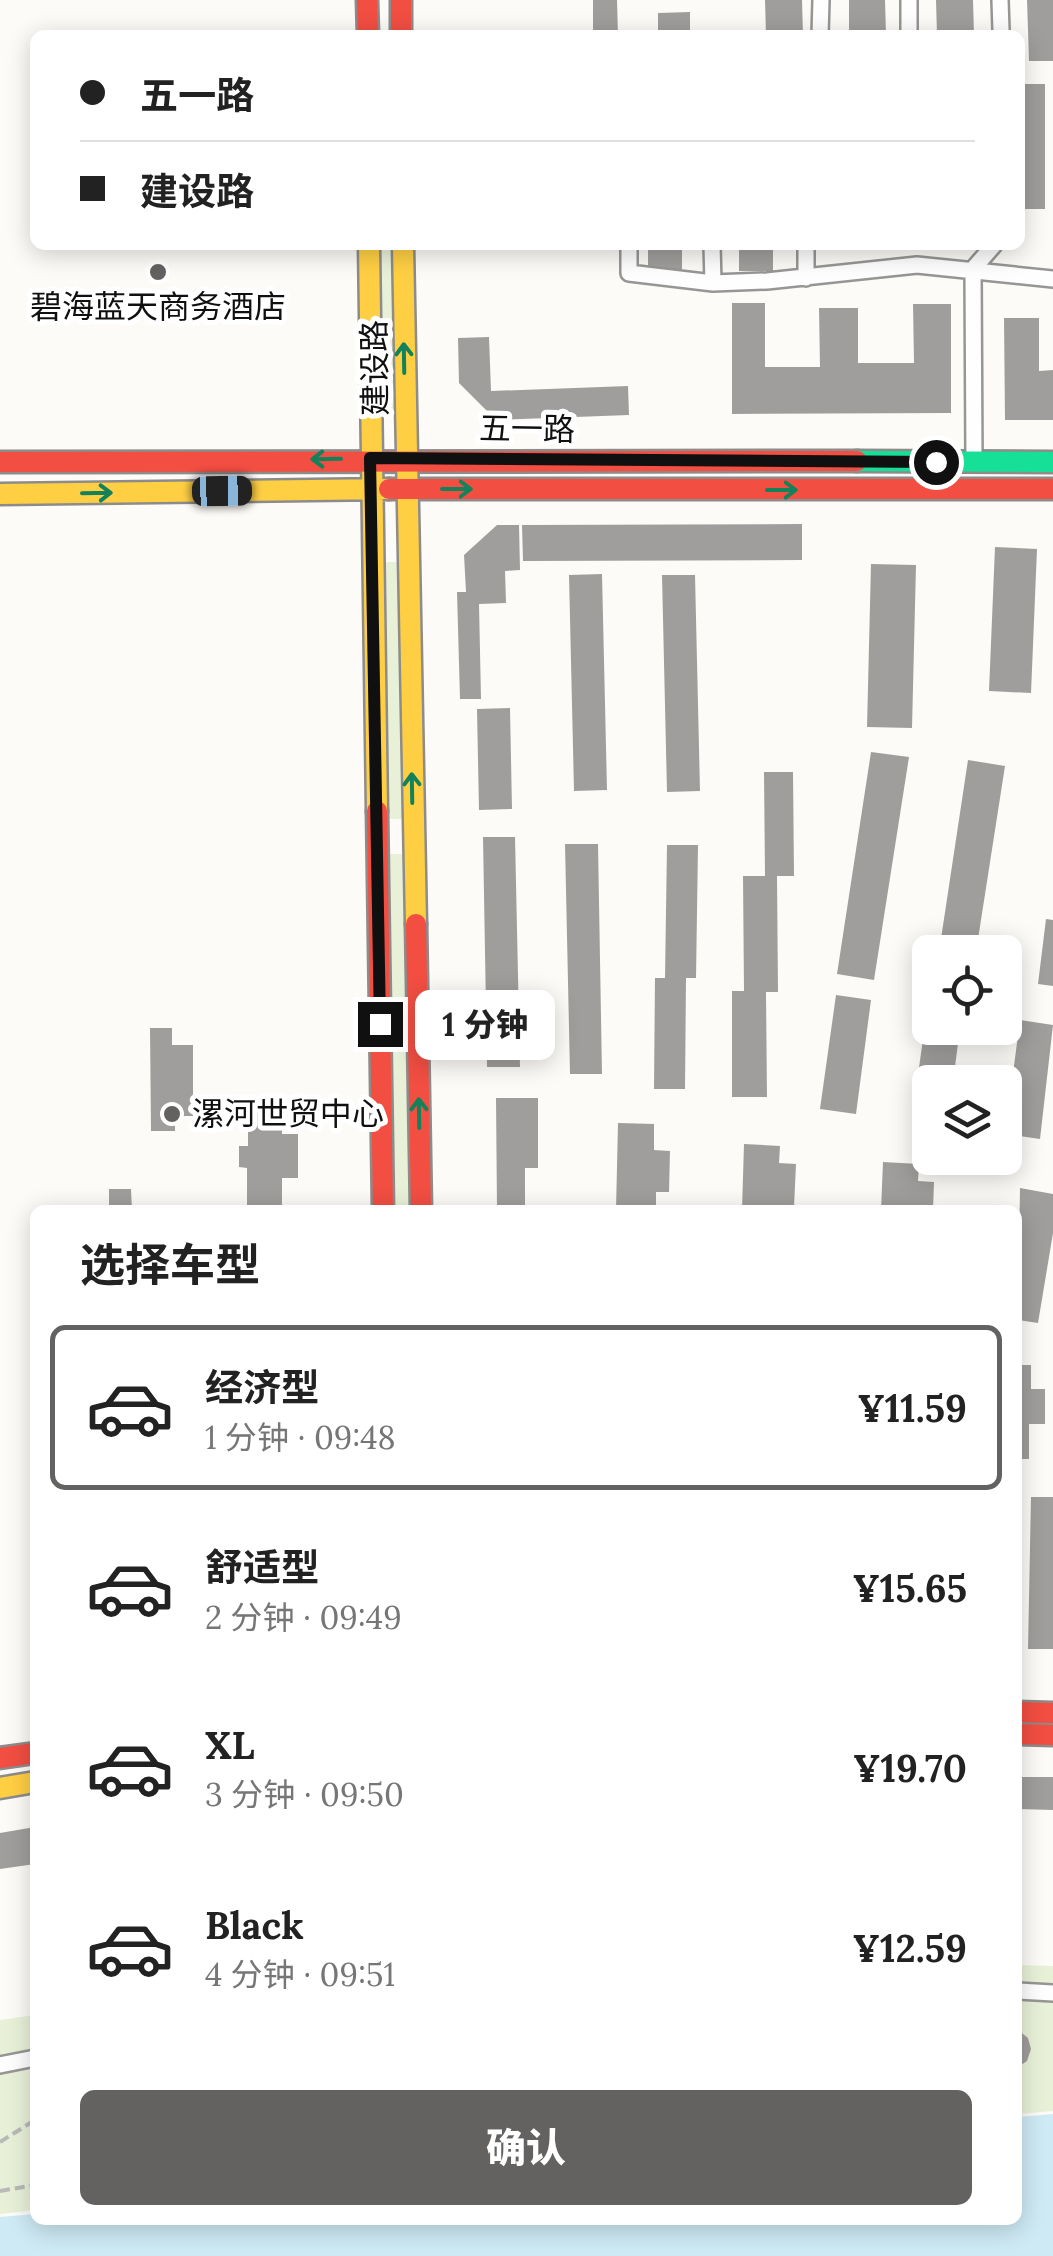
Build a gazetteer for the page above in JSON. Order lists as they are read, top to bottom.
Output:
{
  "streets": {
    "street": ["建设路", "五一路"]
  },
  "crossings": [
    ["建设路", "五一路"]
  ],
  "places": ["碧海蓝天商务酒店", "漯河世贸中心"],
  "page": {
    "banner": ["五一路", "建设路"],
    "bubble": "1 分钟",
    "heading": "选择车型",
    "list": [
      {
        "name": "经济型",
        "note": "1 分钟 · 09:48",
        "value": "¥11.59"
      },
      {
        "name": "舒适型",
        "note": "2 分钟 · 09:49",
        "value": "¥15.65"
      },
      {
        "name": "XL",
        "note": "3 分钟 · 09:50",
        "value": "¥19.70"
      },
      {
        "name": "Black",
        "note": "4 分钟 · 09:51",
        "value": "¥12.59"
      }
    ],
    "buttons": "确认"
  }
}
